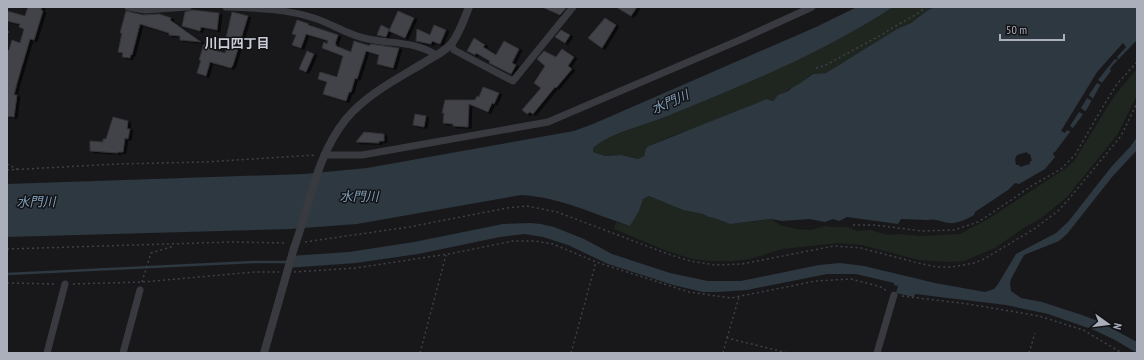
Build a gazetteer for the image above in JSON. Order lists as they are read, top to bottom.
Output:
{
  "districts": ["川口四丁目"],
  "water": ["水門川"],
  "scale_bar": "50 m",
  "north": "right"
}
